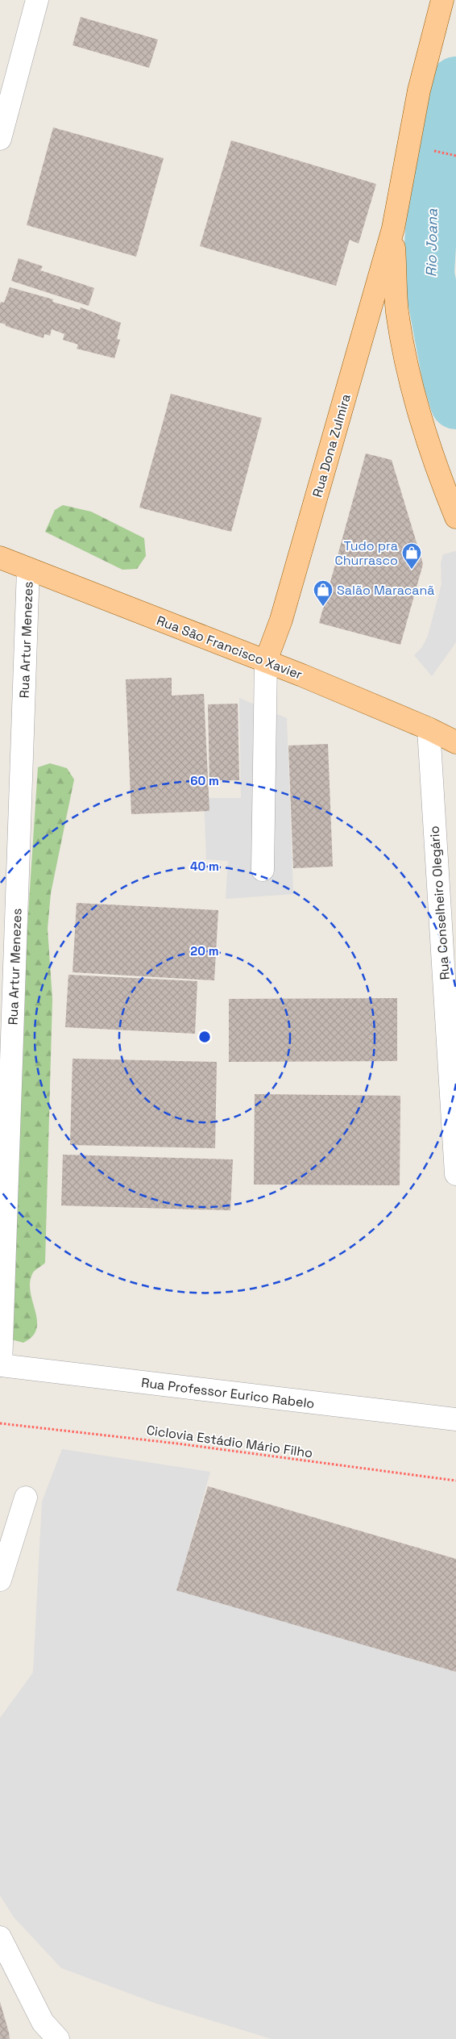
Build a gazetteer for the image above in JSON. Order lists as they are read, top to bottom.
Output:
{
  "streets": {
    "main road": ["Rua Dona Zulmira", "Rua São Francisco Xavier"],
    "street": ["Rua Artur Menezes", "Rua Conselheiro Olegário", "Rua Professor Eurico Rabelo"],
    "path": ["Ciclovia Estádio Mário Filho"]
  },
  "crossings": [
    ["Rua Dona Zulmira", "Rua São Francisco Xavier"],
    ["Rua Artur Menezes", "Rua São Francisco Xavier"],
    ["Rua Artur Menezes", "Rua Professor Eurico Rabelo"],
    ["Rua São Francisco Xavier", "Rua Conselheiro Olegário"]
  ],
  "water": ["Rio Joana"],
  "places": {
    "shop": ["Tudo pra Churrasco", "Salão Maracanã"]
  },
  "rings": ["60 m", "40 m", "20 m"]
}
